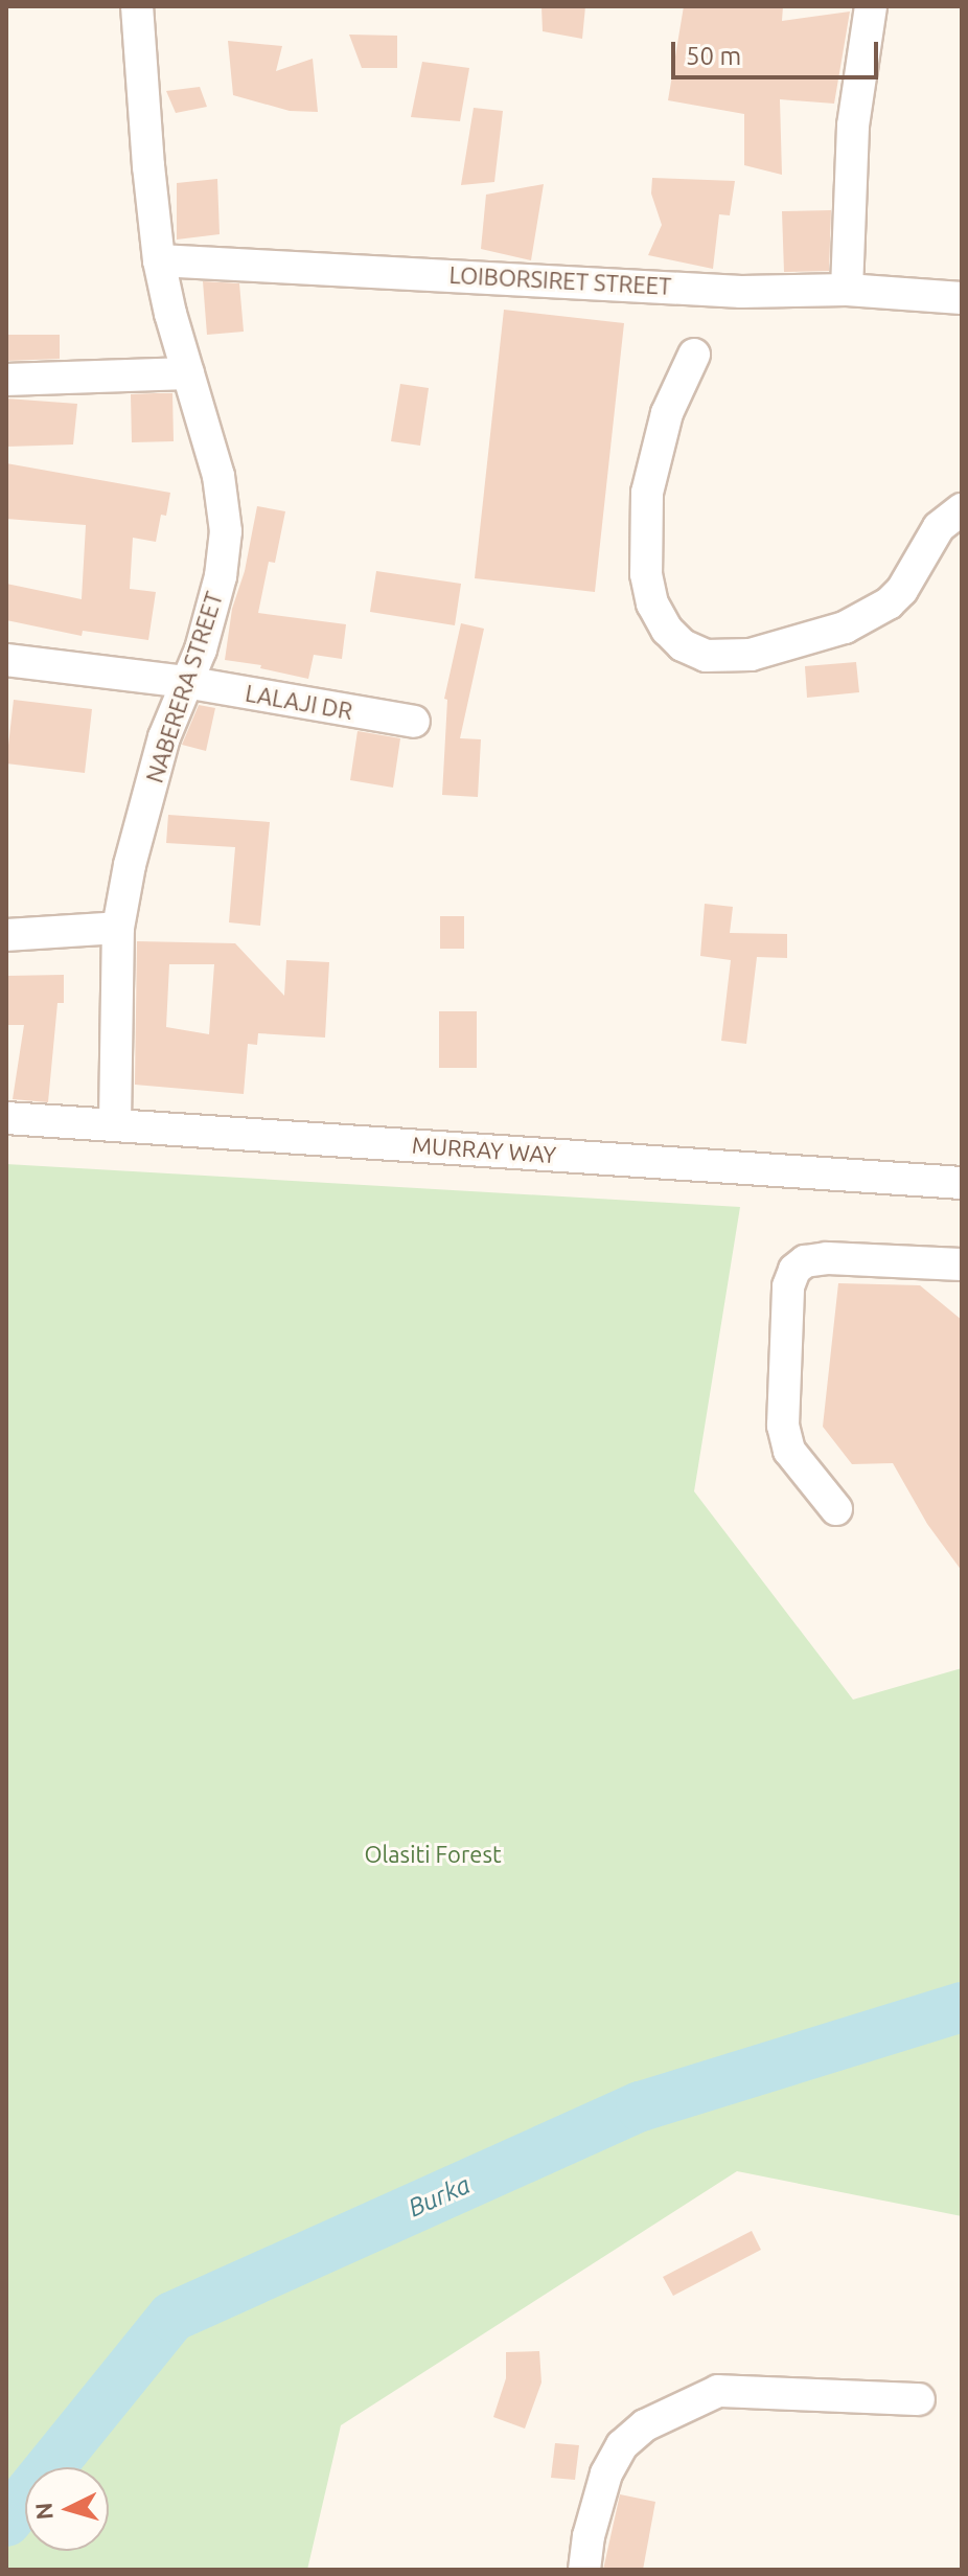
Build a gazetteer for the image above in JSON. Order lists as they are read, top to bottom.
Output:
{
  "streets": {
    "street": [
      "LOIBORSIRET STREET",
      "NABERERA STREET",
      "LALAJI DR",
      "MURRAY WAY"
    ]
  },
  "crossings": [
    ["LOIBORSIRET STREET", "NABERERA STREET"],
    ["NABERERA STREET", "LALAJI DR"],
    ["NABERERA STREET", "MURRAY WAY"]
  ],
  "water": ["Burka"],
  "parks": ["Olasiti Forest"],
  "scale_bar": "50 m",
  "north": "left"
}
